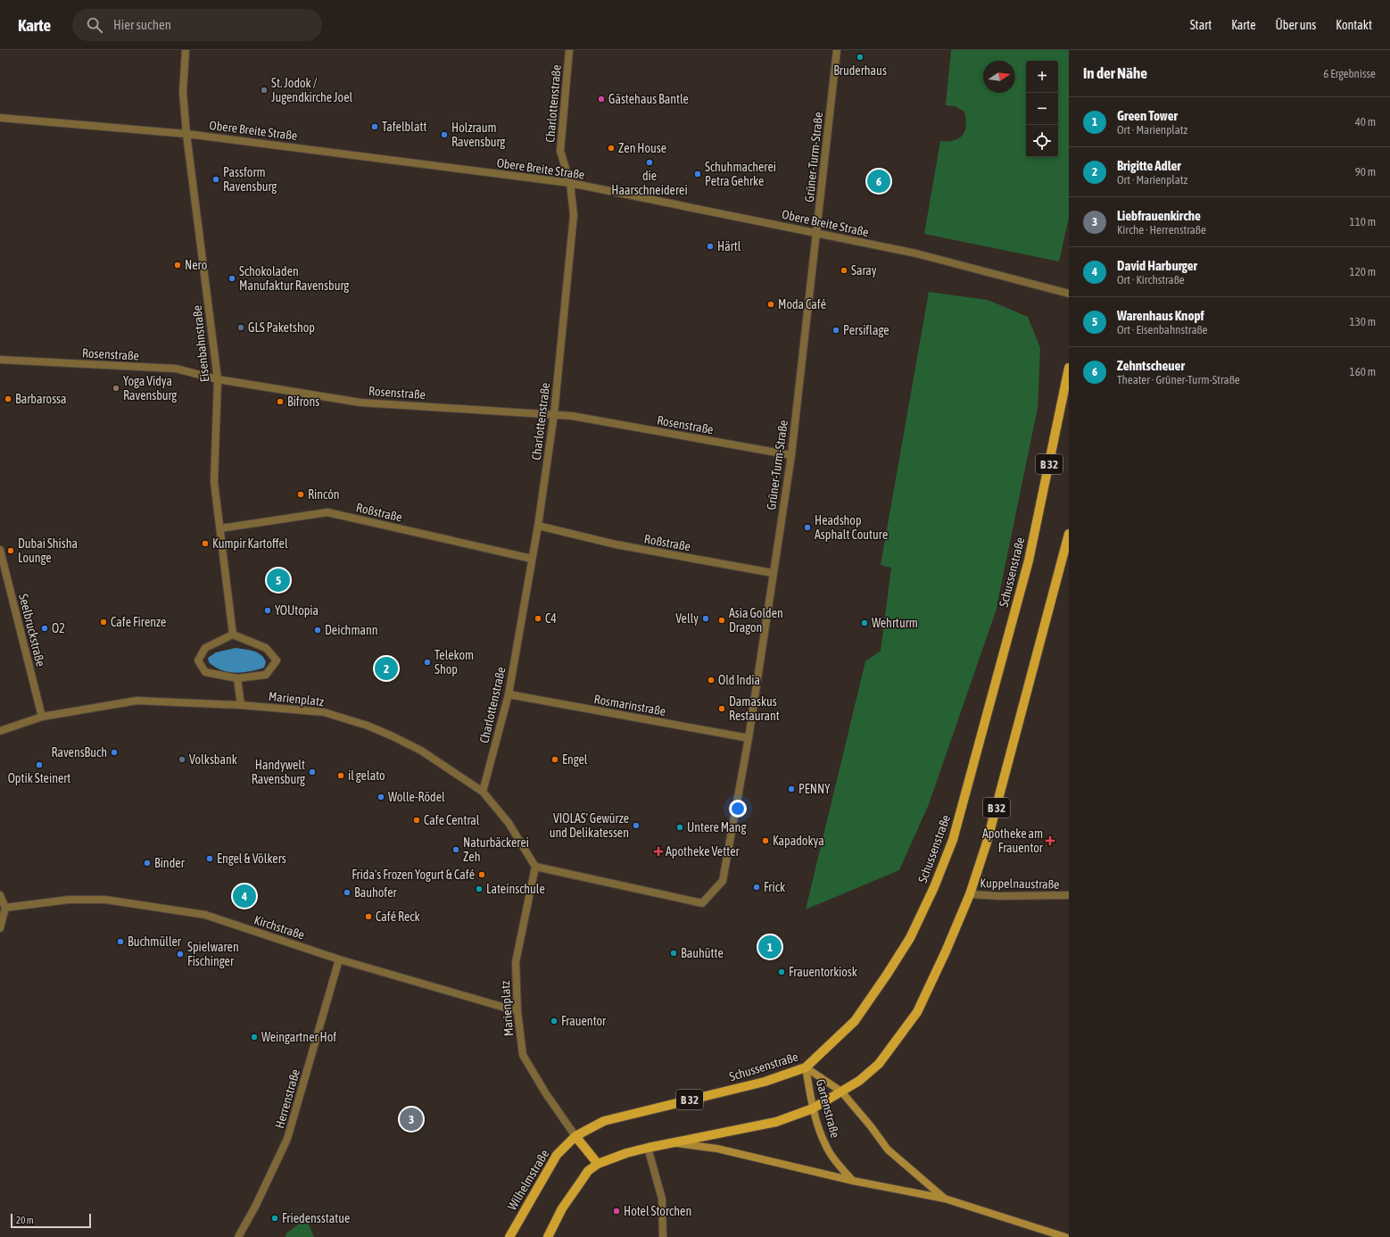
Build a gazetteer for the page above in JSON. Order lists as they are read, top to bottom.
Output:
{
  "streets": {
    "main road": [
      "B 32",
      "Schussenstraße",
      "Gartenstraße",
      "Wilhelmstraße"
    ],
    "street": [
      "Charlottenstraße",
      "Obere Breite Straße",
      "Grüner-Turm-Straße",
      "Eisenbahnstraße",
      "Rosenstraße",
      "Roßstraße",
      "Seelbruckstraße",
      "Marienplatz",
      "Rosmarinstraße",
      "Kuppelnaustraße",
      "Kirchstraße",
      "Herrenstraße"
    ]
  },
  "crossings": [
    ["Charlottenstraße", "Obere Breite Straße"],
    ["Charlottenstraße", "Rosenstraße"],
    ["Charlottenstraße", "Roßstraße"],
    ["Charlottenstraße", "Marienplatz"],
    ["Charlottenstraße", "Rosmarinstraße"],
    ["Obere Breite Straße", "Grüner-Turm-Straße"],
    ["Obere Breite Straße", "Eisenbahnstraße"],
    ["Grüner-Turm-Straße", "Rosenstraße"],
    ["Grüner-Turm-Straße", "Roßstraße"],
    ["Grüner-Turm-Straße", "Marienplatz"],
    ["Grüner-Turm-Straße", "Rosmarinstraße"],
    ["Eisenbahnstraße", "Rosenstraße"],
    ["Eisenbahnstraße", "Roßstraße"],
    ["B 32", "Kuppelnaustraße"],
    ["B 32", "Gartenstraße"],
    ["Schussenstraße", "Marienplatz"],
    ["Schussenstraße", "Gartenstraße"],
    ["Schussenstraße", "Wilhelmstraße"],
    ["Seelbruckstraße", "Marienplatz"],
    ["Marienplatz", "Kirchstraße"],
    ["Marienplatz", "Wilhelmstraße"],
    ["Kirchstraße", "Herrenstraße"]
  ],
  "places": {
    "other": [
      "Bruderhaus",
      "St. Jodok / Jugendkirche Joel",
      "Gästehaus Bantle",
      "Tafelblatt",
      "Holzraum Ravensburg",
      "Zen House",
      "die Haarschneiderei",
      "Schuhmacherei Petra Gehrke",
      "Passform Ravensburg",
      "Härtl",
      "Nero",
      "Saray",
      "Schokoladen Manufaktur Ravensburg",
      "Moda Café",
      "GLS Paketshop",
      "Persiflage",
      "Yoga Vidya Ravensburg",
      "Barbarossa",
      "Bifrons",
      "Rincón",
      "Headshop Asphalt Couture",
      "Kumpir Kartoffel",
      "Dubai Shisha Lounge",
      "YOUtopia",
      "C4",
      "Velly",
      "Asia Golden Dragon",
      "Cafe Firenze",
      "Wehrturm",
      "O2",
      "Deichmann",
      "Telekom Shop",
      "Old India",
      "Damaskus Restaurant",
      "RavensBuch",
      "Volksbank",
      "Engel",
      "Optik Steinert",
      "Handywelt Ravensburg",
      "il gelato",
      "PENNY",
      "Wolle-Rödel",
      "Cafe Central",
      "VIOLAS' Gewürze und Delikatessen",
      "Untere Mang",
      "Kapadokya",
      "Naturbäckerei Zeh",
      "Engel & Völkers",
      "Binder",
      "Frida's Frozen Yogurt & Café",
      "Frick",
      "Lateinschule",
      "Bauhofer",
      "Café Reck",
      "Buchmüller",
      "Bauhütte",
      "Spielwaren Fischinger",
      "Frauentorkiosk",
      "Frauentor",
      "Weingartner Hof",
      "Hotel Storchen",
      "Friedensstatue"
    ],
    "health": ["Apotheke am Frauentor", "Apotheke Vetter"]
  },
  "scale_bar": "20 m",
  "north": "right",
  "page": {
    "header": "Karte",
    "search": "Hier suchen",
    "nav": [
      "Start",
      "Karte",
      "Über uns",
      "Kontakt"
    ],
    "heading": ["In der Nähe", "6 Ergebnisse"],
    "map_buttons": ["+", "−"],
    "list": [
      {
        "mark": "1",
        "name": "Green Tower",
        "note": "Ort · Marienplatz",
        "value": "40 m"
      },
      {
        "mark": "2",
        "name": "Brigitte Adler",
        "note": "Ort · Marienplatz",
        "value": "90 m"
      },
      {
        "mark": "3",
        "name": "Liebfrauenkirche",
        "note": "Kirche · Herrenstraße",
        "value": "110 m"
      },
      {
        "mark": "4",
        "name": "David Harburger",
        "note": "Ort · Kirchstraße",
        "value": "120 m"
      },
      {
        "mark": "5",
        "name": "Warenhaus Knopf",
        "note": "Ort · Eisenbahnstraße",
        "value": "130 m"
      },
      {
        "mark": "6",
        "name": "Zehntscheuer",
        "note": "Theater · Grüner-Turm-Straße",
        "value": "160 m"
      }
    ],
    "pins": [
      "6",
      "5",
      "2",
      "4",
      "1",
      "3"
    ],
    "scale": "20 m"
  }
}
